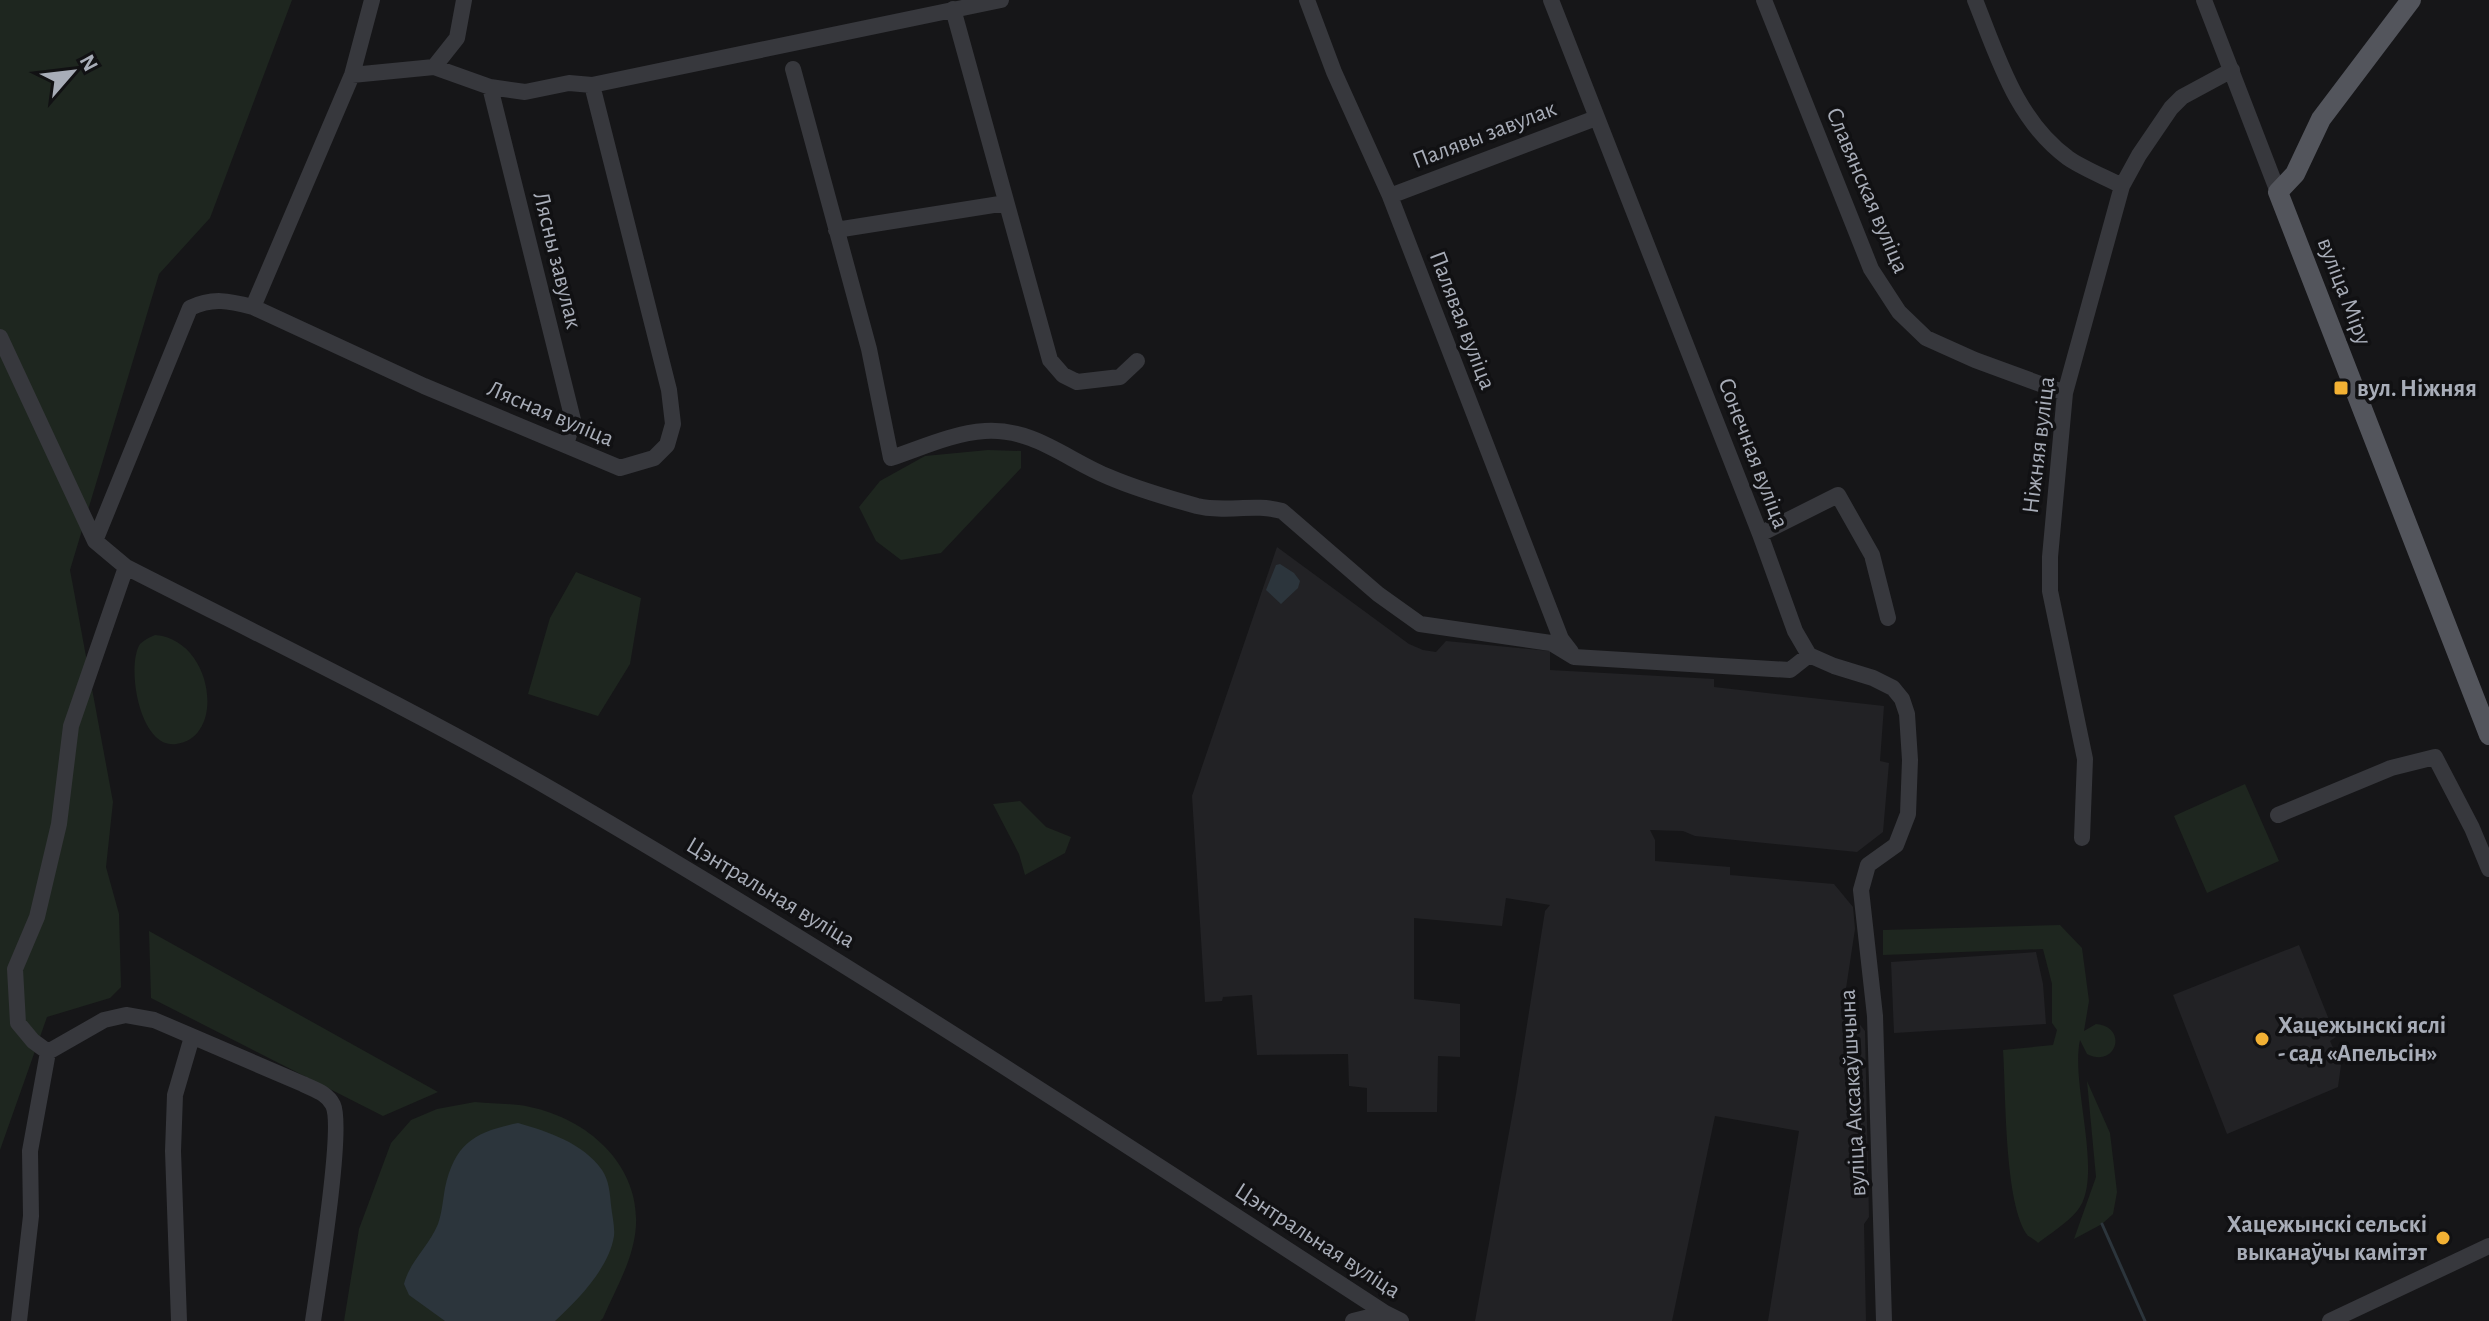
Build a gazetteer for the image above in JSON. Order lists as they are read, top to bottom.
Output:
{
  "streets": {
    "main road": ["вуліца Міру"],
    "street": [
      "Палявы завулак",
      "Славянская вуліца",
      "Лясны завулак",
      "Палявая вуліца",
      "Лясная вуліца",
      "Ніжняя вуліца",
      "Сонечная вуліца",
      "Цэнтральная вуліца",
      "вуліца Аксакаўшчына"
    ]
  },
  "crossings": [
    ["Палявы завулак", "Палявая вуліца"],
    ["Палявы завулак", "Сонечная вуліца"],
    ["Славянская вуліца", "Ніжняя вуліца"],
    ["Лясны завулак", "Лясная вуліца"],
    ["вуліца Міру", "Ніжняя вуліца"],
    ["Лясная вуліца", "Цэнтральная вуліца"],
    ["Сонечная вуліца", "вуліца Аксакаўшчына"]
  ],
  "places": {
    "transit": ["вул. Ніжняя"],
    "other": ["Хацежынскі яслі - сад «Апельсін»", "Хацежынскі сельскі выканаўчы камітэт"]
  },
  "north": "top right"
}
